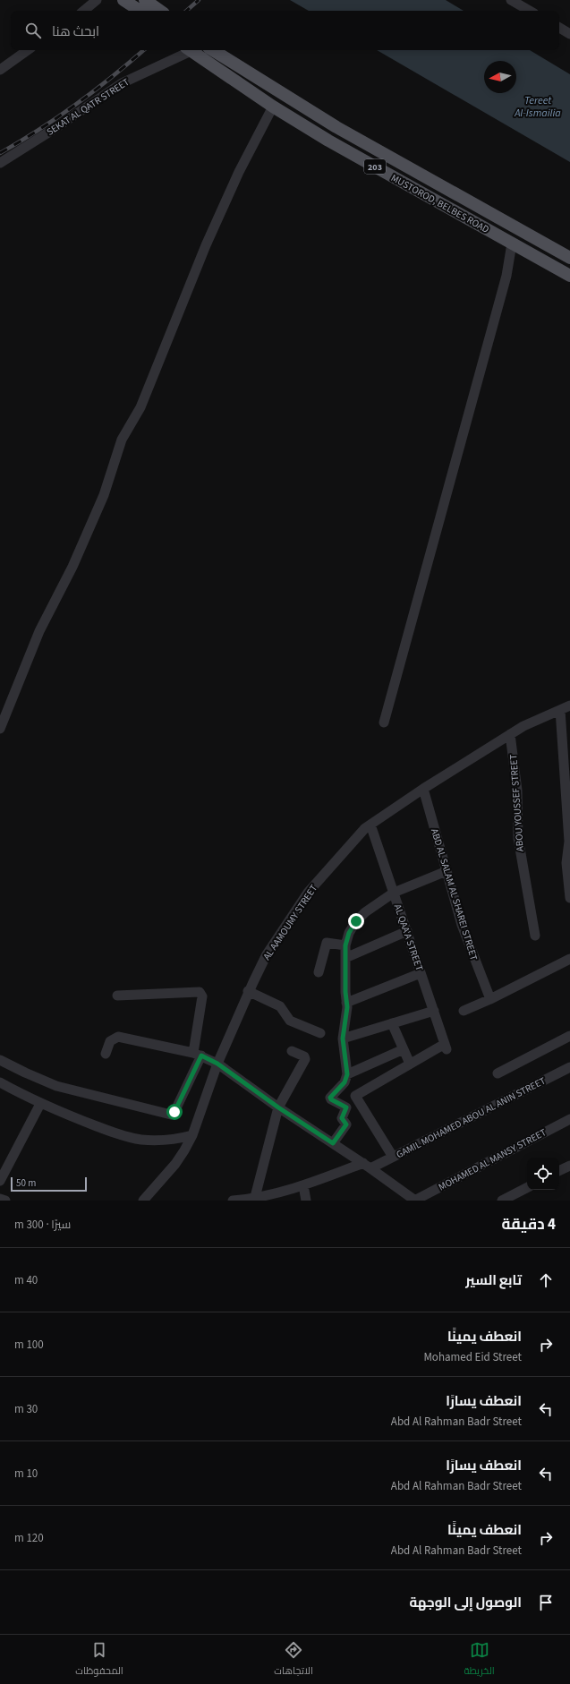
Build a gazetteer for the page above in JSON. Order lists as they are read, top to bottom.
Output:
{
  "streets": {
    "main road": ["203", "MUSTOROD, BELBES ROAD"],
    "street": [
      "SEKAT AL QATR STREET",
      "ABOU YOUSSEF STREET",
      "ABD AL SALAM AL SHAREI STREET",
      "AL AAMOUMY STREET",
      "AL QAA'A STREET",
      "GAMIL MOHAMED ABOU AL ANIN STREET",
      "MOHAMED AL MANSY STREET"
    ]
  },
  "crossings": [
    ["ABOU YOUSSEF STREET", "AL AAMOUMY STREET"],
    ["ABD AL SALAM AL SHAREI STREET", "AL AAMOUMY STREET"],
    ["AL AAMOUMY STREET", "AL QAA'A STREET"]
  ],
  "water": ["Tereet Al-Ismailia"],
  "scale_bar": "50 m",
  "north": "left",
  "page": {
    "search": "ابحث هنا",
    "scale": "50 m",
    "heading": ["4 دقيقة", "سيرًا · 300 m"],
    "list": [
      ["تابع السير", "40 m"],
      ["انعطف يمينًا", "Mohamed Eid Street", "100 m"],
      ["انعطف يسارًا", "Abd Al Rahman Badr Street", "30 m"],
      ["انعطف يسارًا", "Abd Al Rahman Badr Street", "10 m"],
      ["انعطف يمينًا", "Abd Al Rahman Badr Street", "120 m"],
      "الوصول إلى الوجهة"
    ],
    "nav": ["الخريطة", "الاتجاهات", "المحفوظات"]
  }
}
